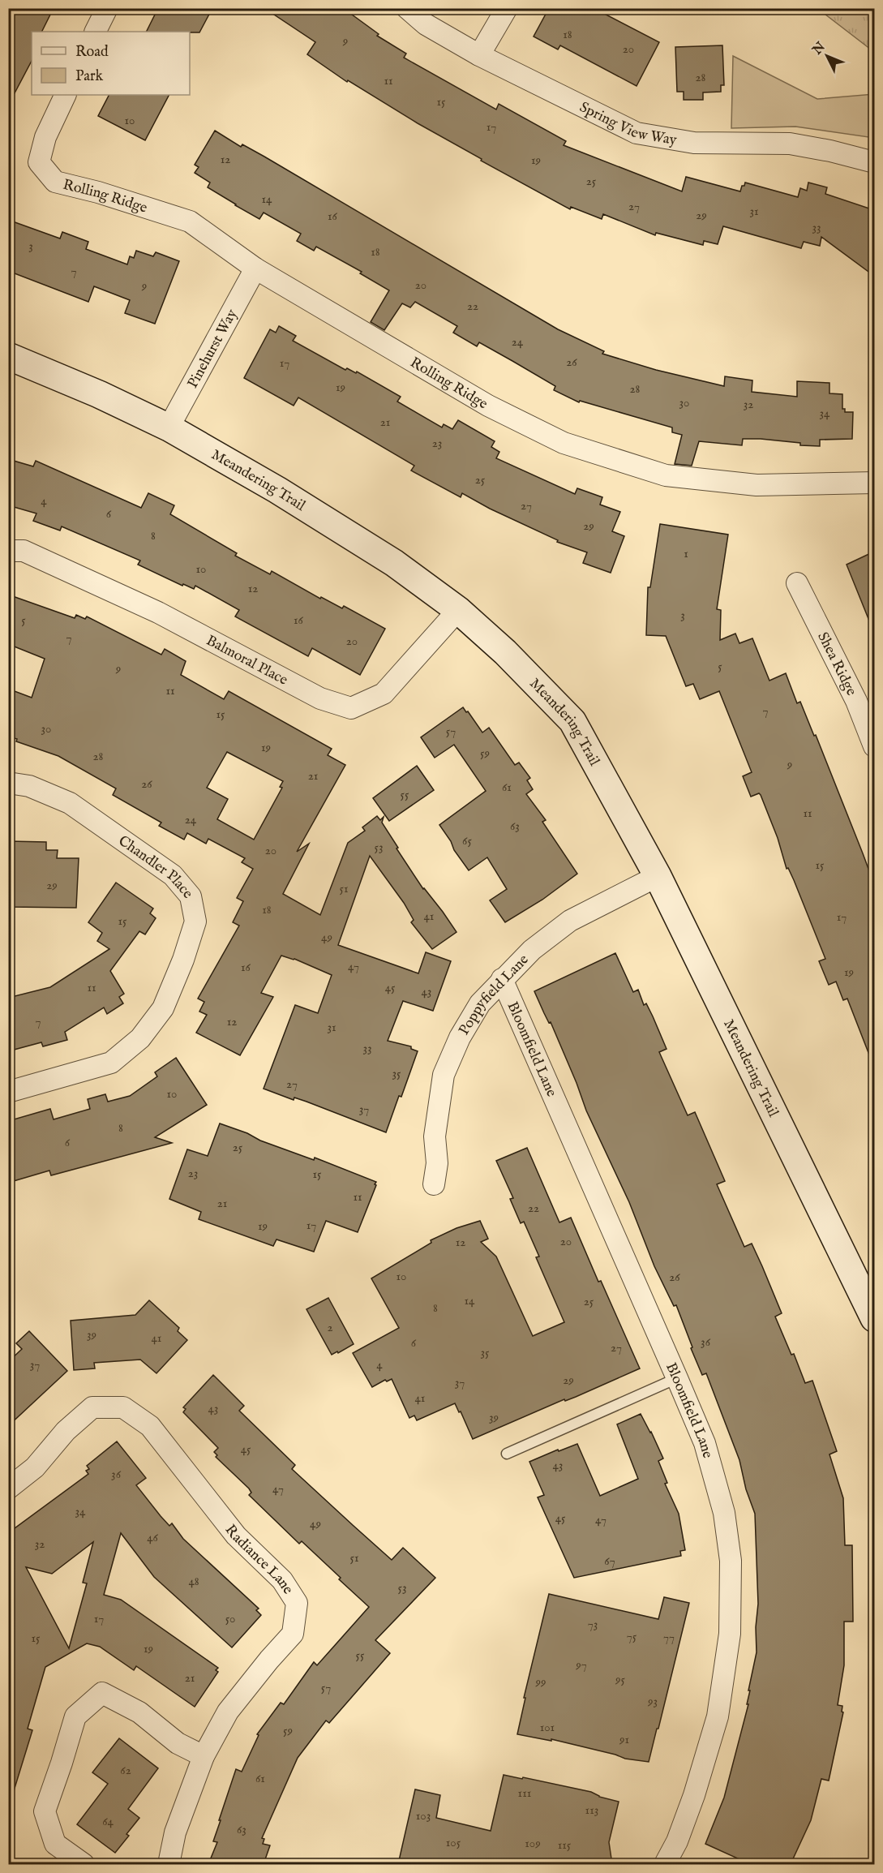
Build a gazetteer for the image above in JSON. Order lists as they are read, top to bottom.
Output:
{
  "streets": {
    "street": [
      "Spring View Way",
      "Rolling Ridge",
      "Pinehurst Way",
      "Meandering Trail",
      "Balmoral Place",
      "Shea Ridge",
      "Chandler Place",
      "Poppyfield Lane",
      "Bloomfield Lane",
      "Radiance Lane"
    ]
  },
  "crossings": [
    ["Rolling Ridge", "Pinehurst Way"],
    ["Pinehurst Way", "Meandering Trail"],
    ["Meandering Trail", "Balmoral Place"],
    ["Meandering Trail", "Poppyfield Lane"],
    ["Poppyfield Lane", "Bloomfield Lane"]
  ],
  "house_numbers": [
    "18",
    "9",
    "20",
    "28",
    "11",
    "15",
    "10",
    "17",
    "12",
    "19",
    "25",
    "14",
    "27",
    "31",
    "29",
    "16",
    "33",
    "3",
    "18",
    "7",
    "20",
    "9",
    "22",
    "24",
    "26",
    "17",
    "19",
    "28",
    "30",
    "32",
    "34",
    "21",
    "23",
    "25",
    "4",
    "27",
    "6",
    "29",
    "8",
    "1",
    "10",
    "12",
    "3",
    "5",
    "16",
    "7",
    "20",
    "5",
    "9",
    "11",
    "7",
    "15",
    "30",
    "57",
    "19",
    "59",
    "28",
    "9",
    "21",
    "26",
    "61",
    "55",
    "11",
    "24",
    "63",
    "65",
    "53",
    "20",
    "15",
    "29",
    "51",
    "18",
    "41",
    "17",
    "15",
    "49",
    "47",
    "16",
    "19",
    "11",
    "45",
    "43",
    "7",
    "12",
    "31",
    "33",
    "35",
    "27",
    "10",
    "37",
    "8",
    "6",
    "25",
    "23",
    "15",
    "11",
    "21",
    "22",
    "17",
    "19",
    "20",
    "12",
    "10",
    "26",
    "14",
    "25",
    "8",
    "2",
    "39",
    "41",
    "36",
    "6",
    "27",
    "35",
    "37",
    "4",
    "29",
    "37",
    "41",
    "43",
    "39",
    "45",
    "43",
    "36",
    "47",
    "34",
    "45",
    "47",
    "49",
    "46",
    "32",
    "51",
    "67",
    "48",
    "53",
    "17",
    "50",
    "73",
    "75",
    "77",
    "15",
    "19",
    "55",
    "97",
    "21",
    "95",
    "99",
    "57",
    "93",
    "101",
    "59",
    "91",
    "62",
    "61",
    "111",
    "113",
    "103",
    "64",
    "63",
    "105",
    "109",
    "115"
  ],
  "legend": ["Road", "Park"],
  "north": "top left"
}
